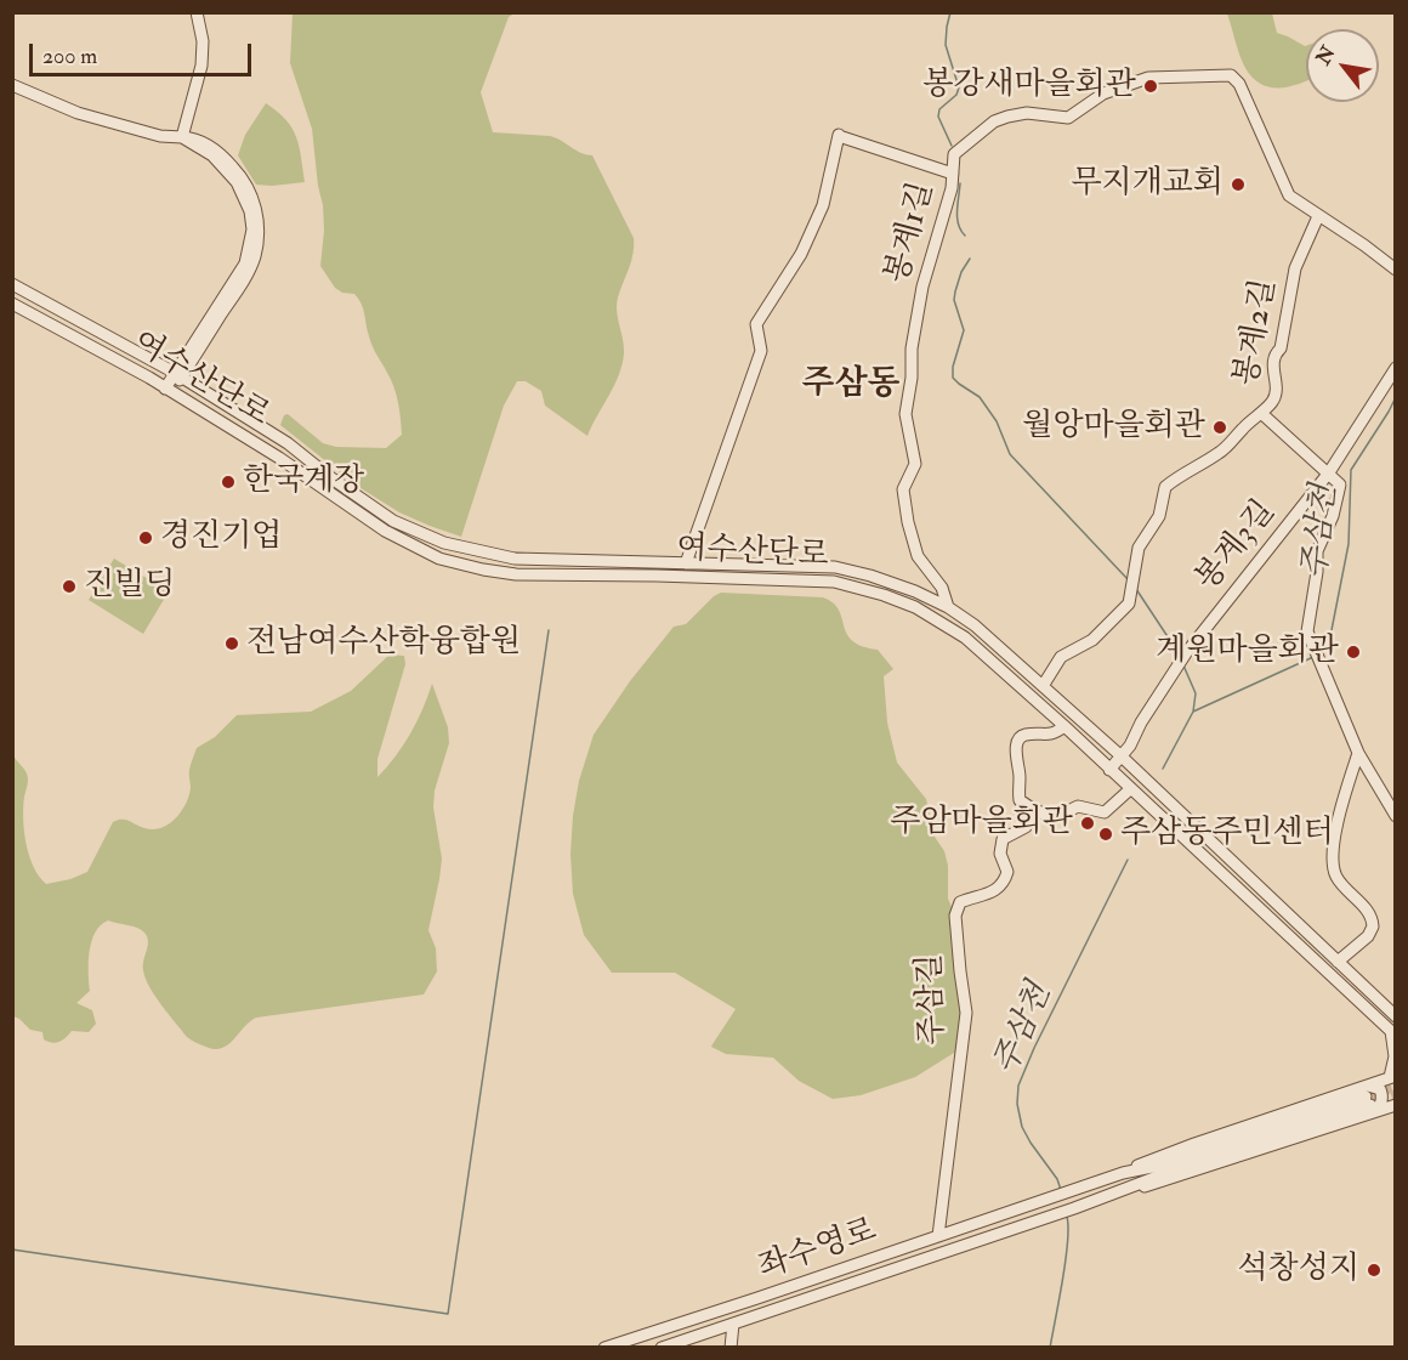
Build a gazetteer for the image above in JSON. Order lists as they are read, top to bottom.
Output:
{
  "streets": {
    "street": [
      "봉계1길",
      "봉계2길",
      "여수산단로",
      "봉계3길",
      "주삼길",
      "좌수영로"
    ]
  },
  "crossings": [
    ["봉계1길", "봉계2길"],
    ["봉계1길", "여수산단로"],
    ["봉계2길", "여수산단로"],
    ["여수산단로", "봉계3길"],
    ["주삼길", "좌수영로"]
  ],
  "districts": ["주삼동"],
  "water": ["주삼천"],
  "places": [
    "봉강새마을회관",
    "무지개교회",
    "월앙마을회관",
    "한국계장",
    "경진기업",
    "진빌딩",
    "전남여수산학융합원",
    "계원마을회관",
    "주암마을회관",
    "주삼동주민센터",
    "석창성지"
  ],
  "scale_bar": "200 m",
  "north": "top left"
}
